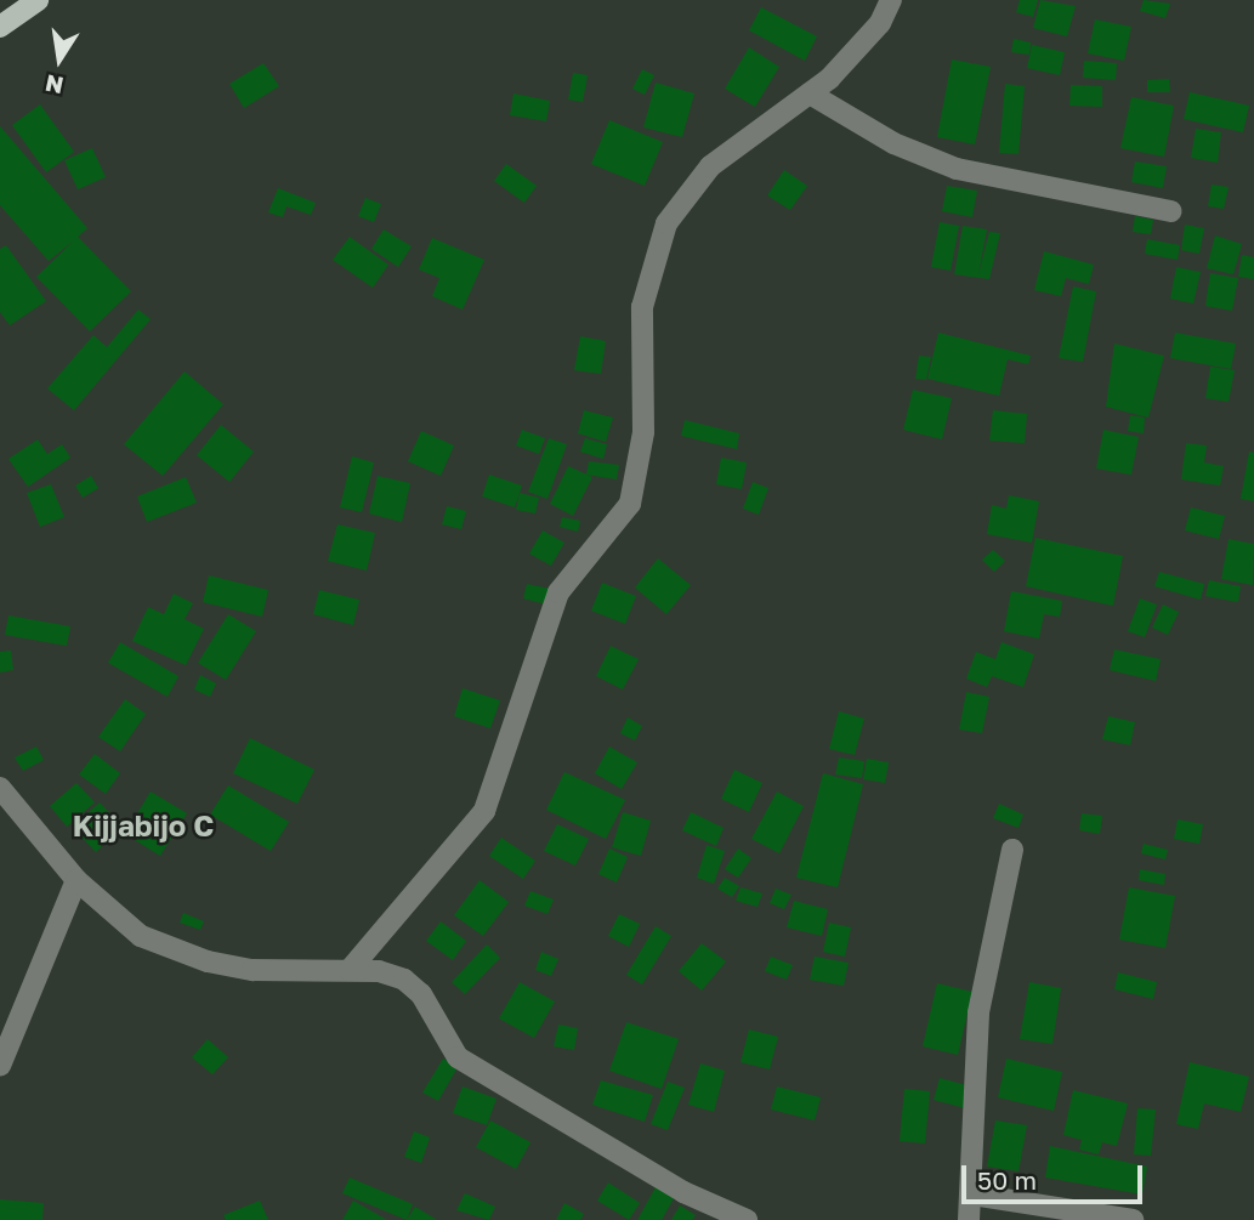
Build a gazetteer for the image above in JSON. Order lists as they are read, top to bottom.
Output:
{
  "districts": ["Kijjabijo C"],
  "scale_bar": "50 m",
  "north": "bottom"
}
